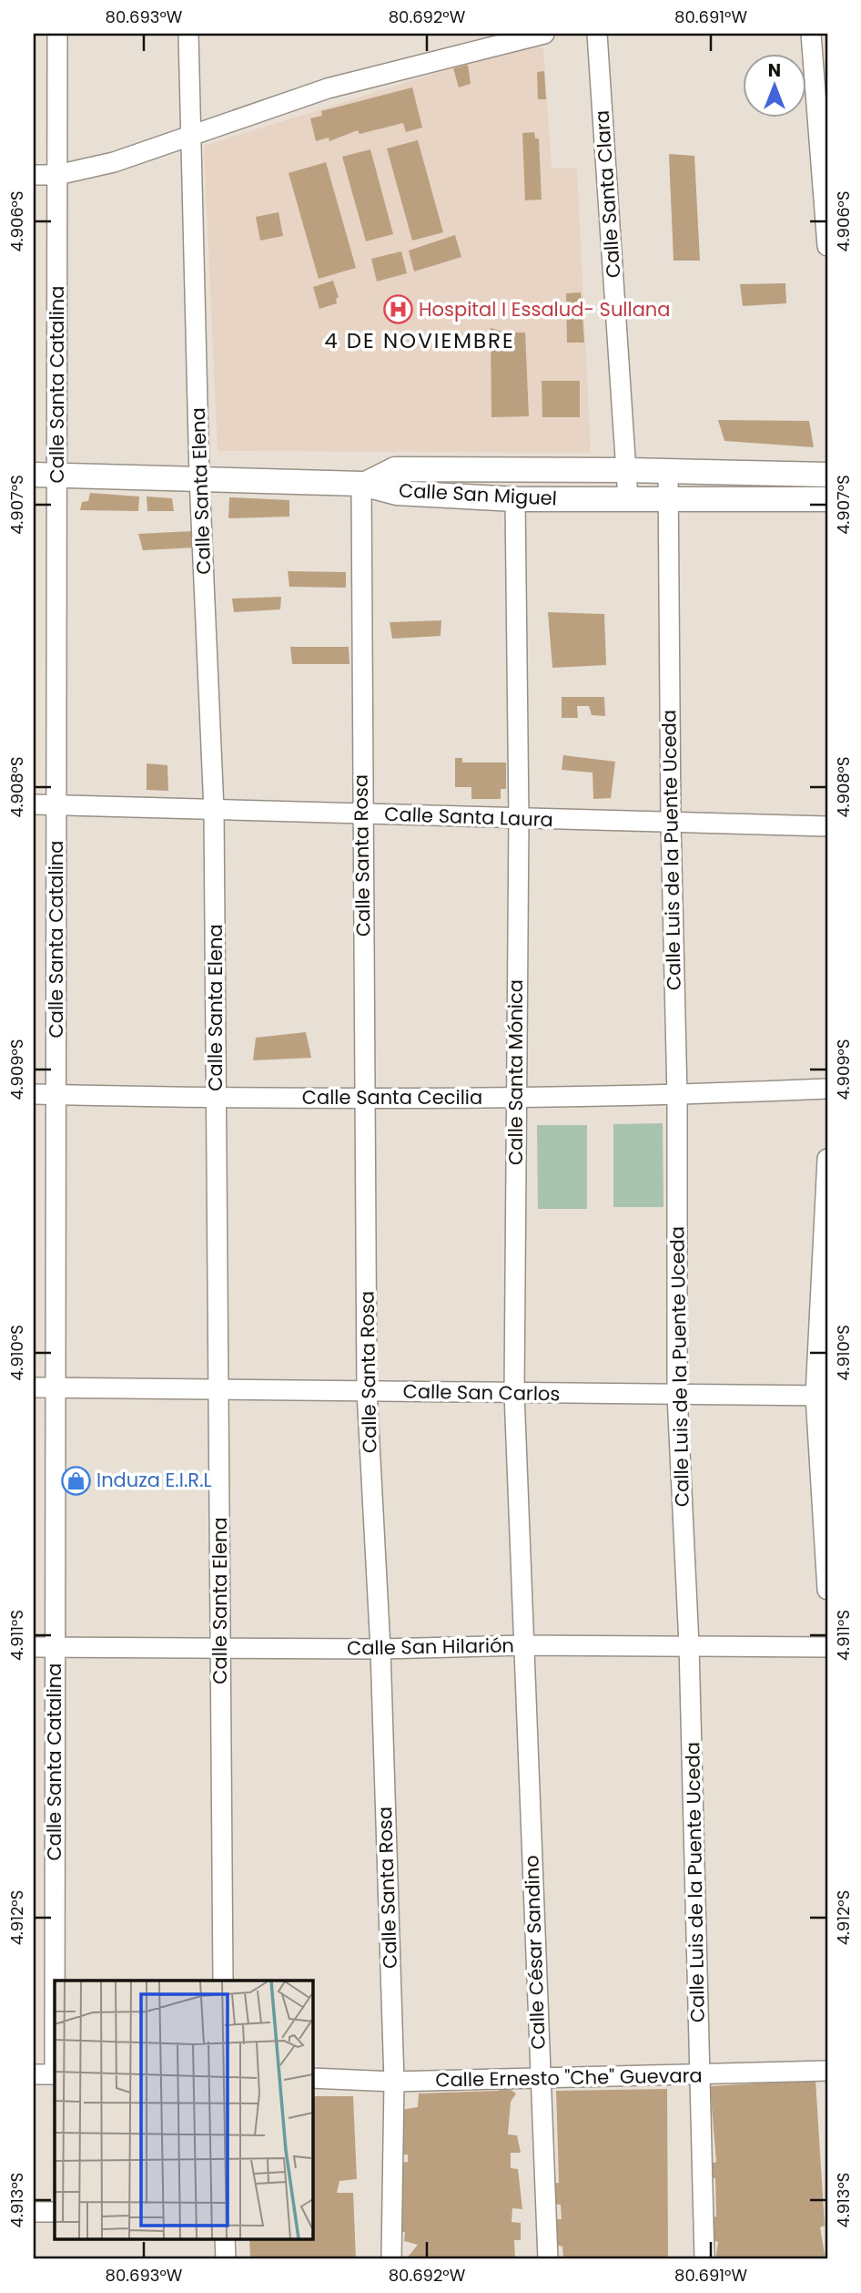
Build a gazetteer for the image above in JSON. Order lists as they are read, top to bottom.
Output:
{
  "streets": {
    "street": [
      "Calle Santa Clara",
      "Calle Santa Catalina",
      "Calle Santa Elena",
      "Calle San Miguel",
      "Calle Santa Laura",
      "Calle Luis de la Puente Uceda",
      "Calle Santa Rosa",
      "Calle Santa Mónica",
      "Calle Santa Cecilia",
      "Calle San Carlos",
      "Calle San Hilarión",
      "Calle César Sandino",
      "Calle Ernesto \"Che\" Guevara"
    ]
  },
  "crossings": [
    ["Calle Santa Clara", "Calle San Miguel"],
    ["Calle Santa Catalina", "Calle Santa Laura"],
    ["Calle Santa Catalina", "Calle Santa Cecilia"],
    ["Calle Santa Catalina", "Calle San Carlos"],
    ["Calle Santa Catalina", "Calle San Hilarión"],
    ["Calle Santa Elena", "Calle Santa Laura"],
    ["Calle Santa Elena", "Calle Santa Cecilia"],
    ["Calle Santa Elena", "Calle San Carlos"],
    ["Calle Santa Elena", "Calle San Hilarión"],
    ["Calle San Miguel", "Calle Luis de la Puente Uceda"],
    ["Calle San Miguel", "Calle Santa Rosa"],
    ["Calle San Miguel", "Calle Santa Mónica"],
    ["Calle Santa Laura", "Calle Luis de la Puente Uceda"],
    ["Calle Santa Laura", "Calle Santa Rosa"],
    ["Calle Santa Laura", "Calle Santa Mónica"],
    ["Calle Luis de la Puente Uceda", "Calle Santa Cecilia"],
    ["Calle Luis de la Puente Uceda", "Calle San Carlos"],
    ["Calle Luis de la Puente Uceda", "Calle San Hilarión"],
    ["Calle Luis de la Puente Uceda", "Calle Ernesto \"Che\" Guevara"],
    ["Calle Santa Rosa", "Calle Santa Cecilia"],
    ["Calle Santa Rosa", "Calle San Carlos"],
    ["Calle Santa Rosa", "Calle San Hilarión"],
    ["Calle Santa Rosa", "Calle Ernesto \"Che\" Guevara"],
    ["Calle Santa Mónica", "Calle Santa Cecilia"],
    ["Calle Santa Mónica", "Calle San Carlos"],
    ["Calle Santa Mónica", "Calle San Hilarión"],
    ["Calle Santa Mónica", "Calle César Sandino"],
    ["Calle San Hilarión", "Calle César Sandino"],
    ["Calle César Sandino", "Calle Ernesto \"Che\" Guevara"]
  ],
  "districts": ["4 DE NOVIEMBRE"],
  "places": {
    "hospital": ["Hospital I Essalud- Sullana"],
    "shop": ["Induza E.I.R.L"]
  },
  "north": "top",
  "coordinates": [
    "80.693°W",
    "80.692°W",
    "80.691°W",
    "4.906°S",
    "4.907°S",
    "4.908°S",
    "4.909°S",
    "4.910°S",
    "4.911°S",
    "4.912°S",
    "4.913°S"
  ]
}
